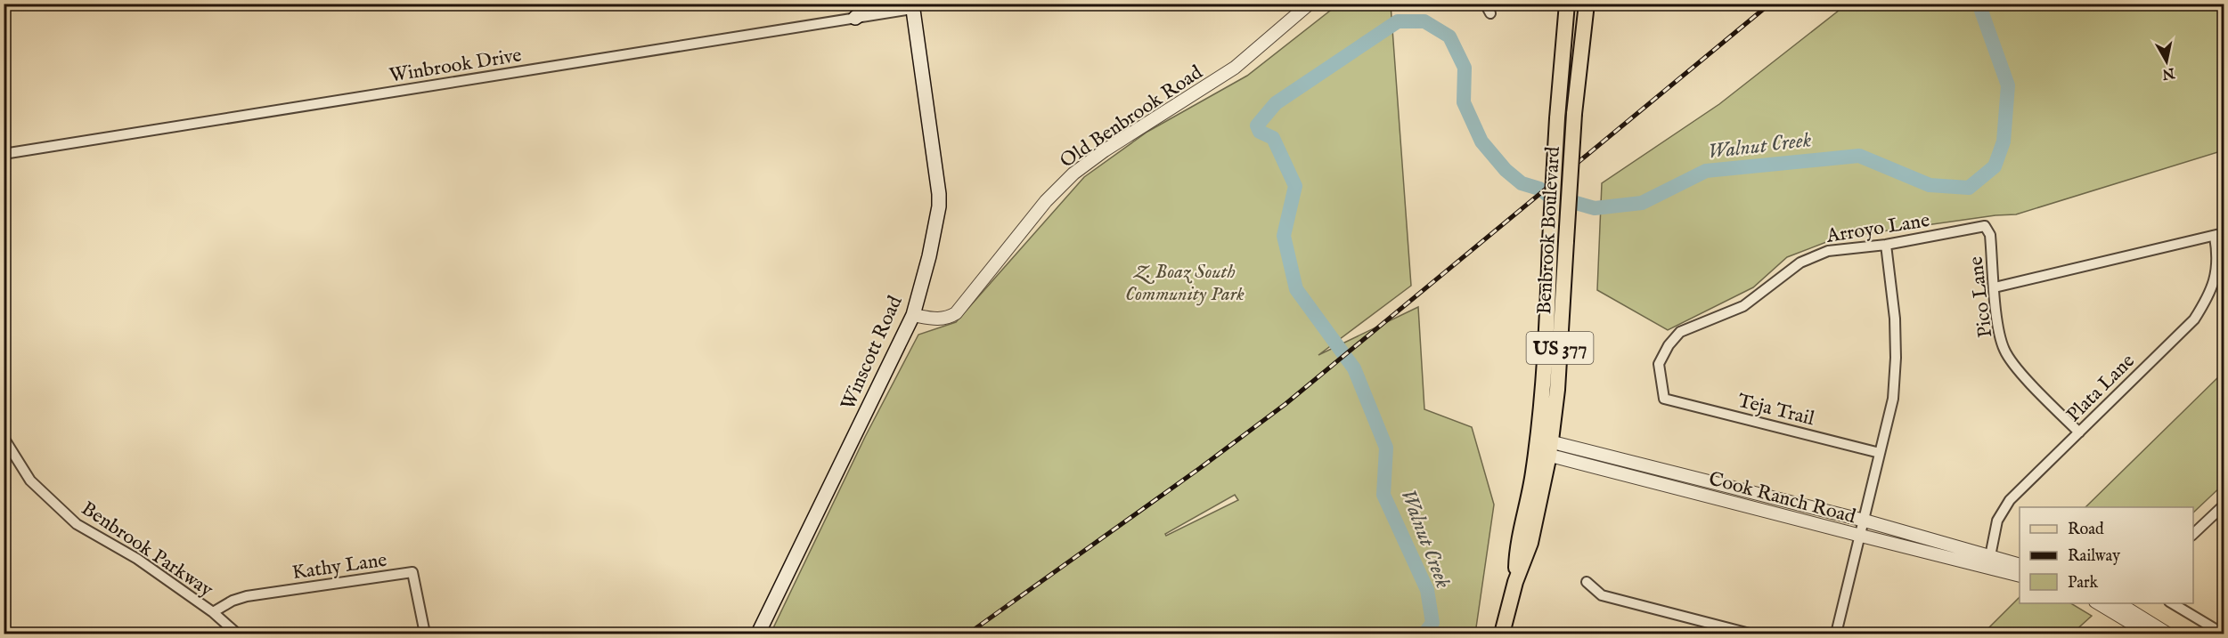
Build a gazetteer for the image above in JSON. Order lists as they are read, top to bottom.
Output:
{
  "streets": {
    "main road": ["Benbrook Boulevard", "US 377", "Winscott Road"],
    "street": [
      "Winbrook Drive",
      "Old Benbrook Road",
      "Arroyo Lane",
      "Pico Lane",
      "Plata Lane",
      "Teja Trail",
      "Cook Ranch Road",
      "Benbrook Parkway",
      "Kathy Lane"
    ]
  },
  "crossings": [
    ["Winbrook Drive", "Winscott Road"],
    ["Old Benbrook Road", "Winscott Road"],
    ["Arroyo Lane", "Pico Lane"],
    ["Arroyo Lane", "Teja Trail"],
    ["Benbrook Boulevard", "Cook Ranch Road"],
    ["Pico Lane", "Plata Lane"],
    ["Plata Lane", "Cook Ranch Road"],
    ["Benbrook Parkway", "Kathy Lane"]
  ],
  "water": ["Walnut Creek"],
  "parks": ["Z. Boaz South Community Park"],
  "legend": ["Road", "Railway", "Park"],
  "north": "bottom"
}
